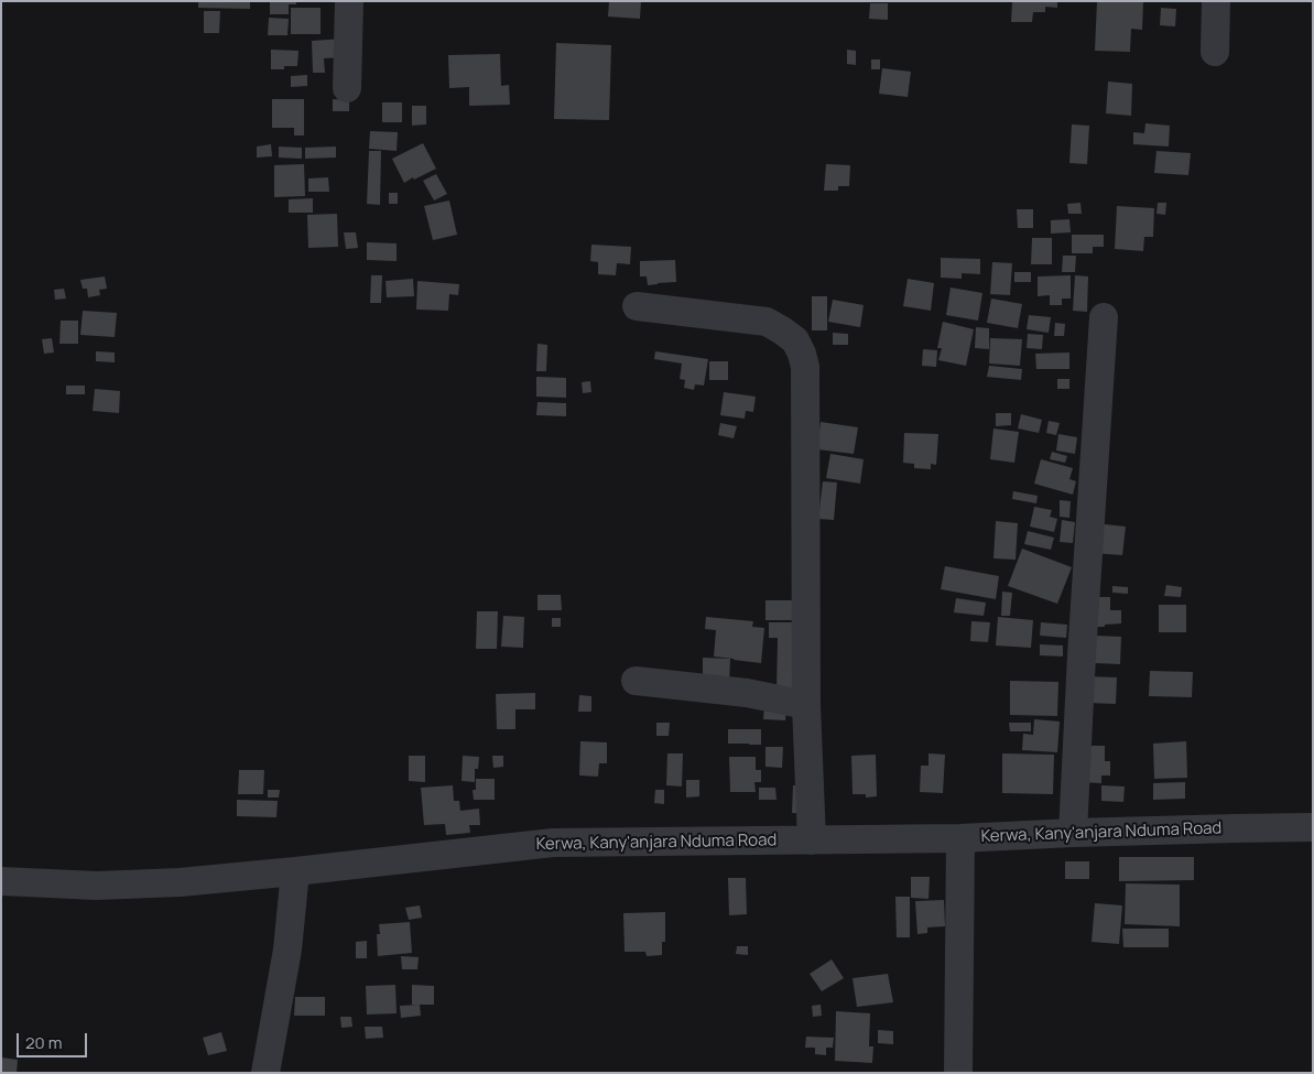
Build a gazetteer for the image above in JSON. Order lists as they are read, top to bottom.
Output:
{
  "streets": {
    "street": ["Kerwa, Kany'anjara Nduma Road"]
  },
  "scale_bar": "20 m"
}
